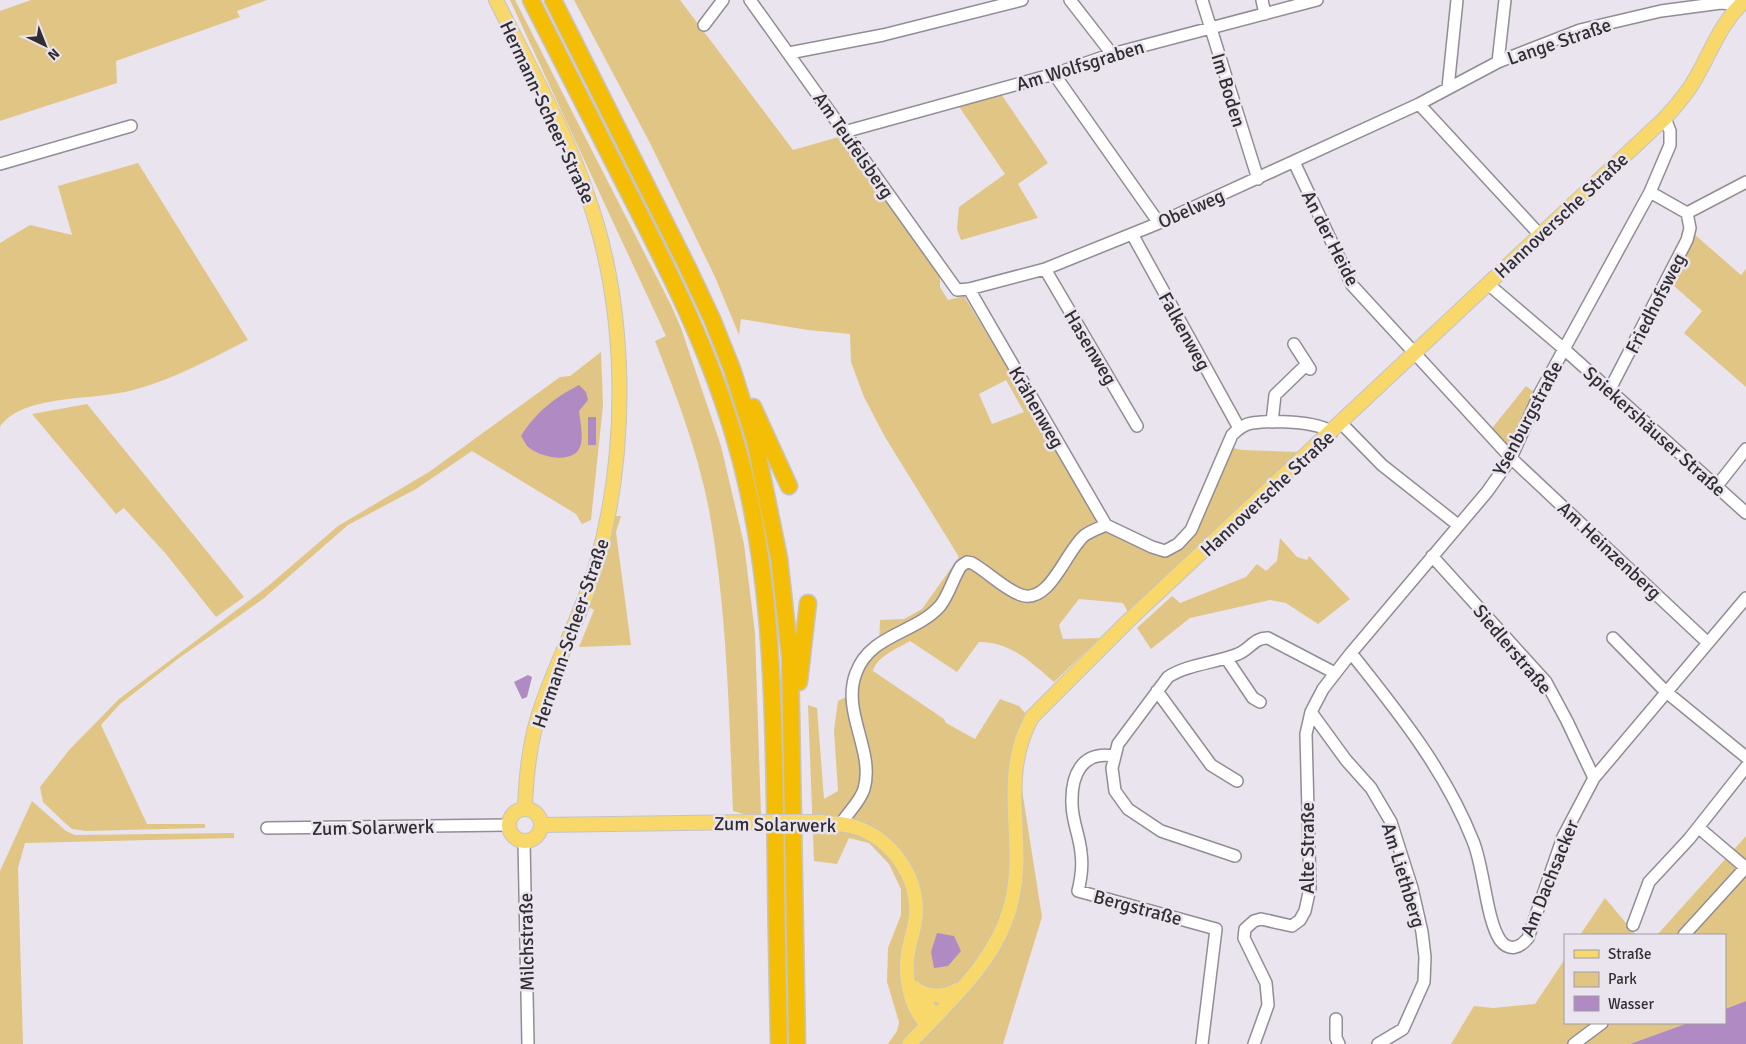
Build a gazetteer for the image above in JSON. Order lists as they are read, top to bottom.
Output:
{
  "streets": {
    "main road": ["Hermann-Scheer-Straße", "Hannoversche Straße", "Zum Solarwerk"],
    "street": [
      "Lange Straße",
      "Am Wolfsgraben",
      "Im Boden",
      "Am Teufelsberg",
      "Obelweg",
      "An der Heide",
      "Friedhofsweg",
      "Falkenweg",
      "Hasenweg",
      "Krähenweg",
      "Ysenburgstraße",
      "Spiekershäuser Straße",
      "Am Heinzenberg",
      "Siedlerstraße",
      "Alte Straße",
      "Am Liethberg",
      "Am Dachsacker",
      "Bergstraße",
      "Milchstraße"
    ]
  },
  "crossings": [
    ["Lange Straße", "Obelweg"],
    ["Lange Straße", "Hannoversche Straße"],
    ["Am Wolfsgraben", "Im Boden"],
    ["Am Wolfsgraben", "Am Teufelsberg"],
    ["Im Boden", "Obelweg"],
    ["Hermann-Scheer-Straße", "Zum Solarwerk"],
    ["Hermann-Scheer-Straße", "Milchstraße"],
    ["Am Teufelsberg", "Obelweg"],
    ["Obelweg", "An der Heide"],
    ["Obelweg", "Falkenweg"],
    ["Obelweg", "Hasenweg"],
    ["Obelweg", "Krähenweg"],
    ["Hannoversche Straße", "An der Heide"],
    ["Hannoversche Straße", "Ysenburgstraße"],
    ["Hannoversche Straße", "Spiekershäuser Straße"],
    ["Hannoversche Straße", "Zum Solarwerk"],
    ["An der Heide", "Ysenburgstraße"],
    ["An der Heide", "Am Heinzenberg"],
    ["Friedhofsweg", "Spiekershäuser Straße"],
    ["Ysenburgstraße", "Spiekershäuser Straße"],
    ["Ysenburgstraße", "Am Heinzenberg"],
    ["Ysenburgstraße", "Siedlerstraße"],
    ["Ysenburgstraße", "Alte Straße"],
    ["Ysenburgstraße", "Am Liethberg"],
    ["Ysenburgstraße", "Am Dachsacker"],
    ["Am Heinzenberg", "Am Dachsacker"],
    ["Siedlerstraße", "Am Dachsacker"],
    ["Zum Solarwerk", "Milchstraße"],
    ["Alte Straße", "Am Liethberg"]
  ],
  "legend": ["Straße", "Park", "Wasser"],
  "north": "bottom right"
}
